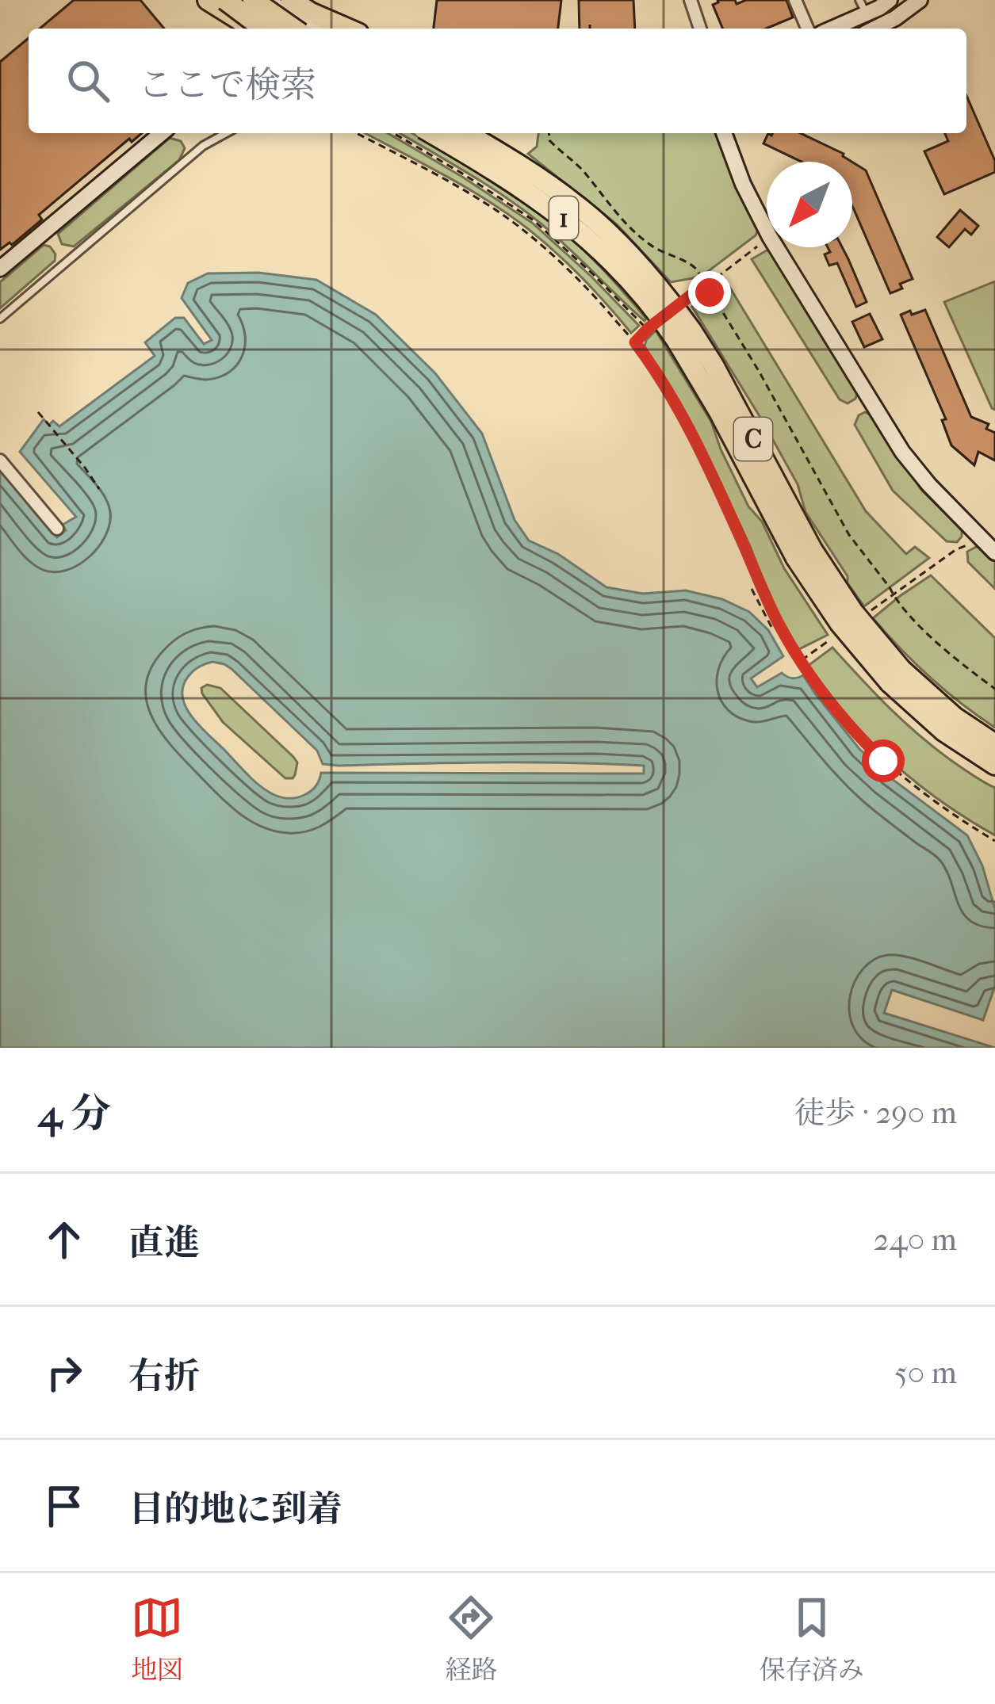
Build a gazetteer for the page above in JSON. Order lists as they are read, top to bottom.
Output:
{
  "streets": {
    "highway": ["1"]
  },
  "north": "bottom left",
  "page": {
    "search": "ここで検索",
    "heading": ["4 分", "徒歩 · 290 m"],
    "list": [
      ["直進", "240 m"],
      ["右折", "50 m"],
      "目的地に到着"
    ],
    "nav": ["地図", "経路", "保存済み"]
  }
}
